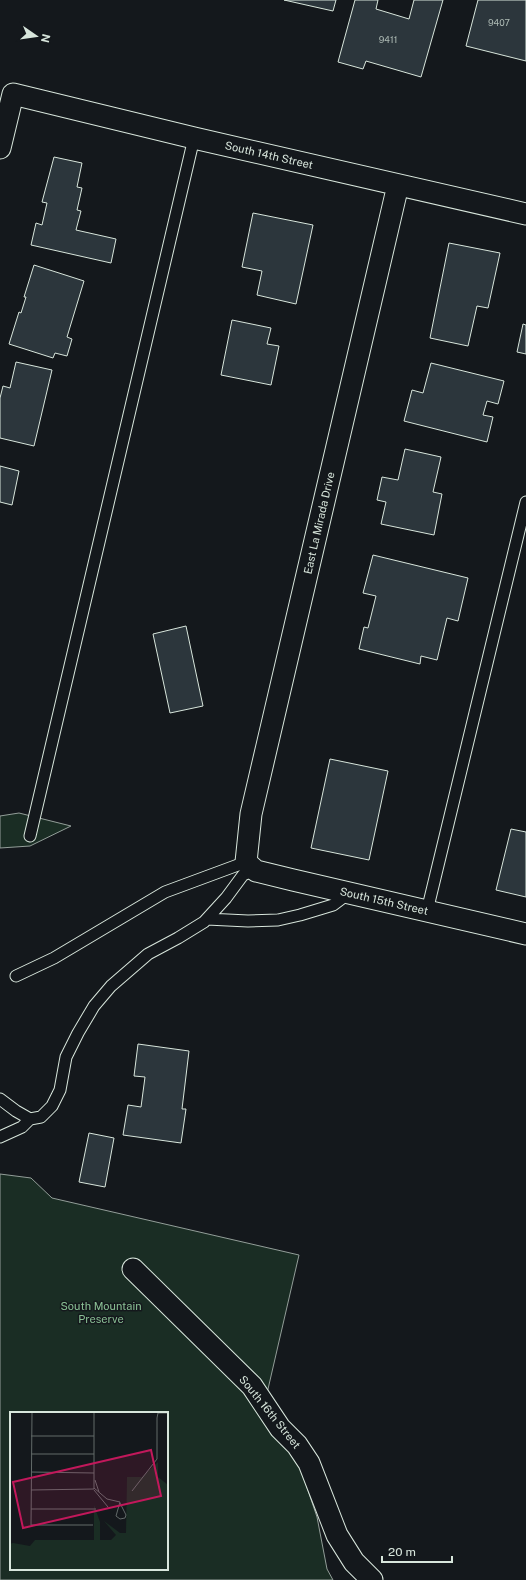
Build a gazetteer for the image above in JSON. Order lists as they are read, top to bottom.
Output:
{
  "streets": {
    "street": [
      "South 14th Street",
      "East La Mirada Drive",
      "South 15th Street",
      "South 16th Street"
    ]
  },
  "crossings": [
    ["South 14th Street", "East La Mirada Drive"],
    ["East La Mirada Drive", "South 15th Street"]
  ],
  "parks": ["South Mountain Preserve"],
  "house_numbers": ["9407", "9411"],
  "scale_bar": "20 m",
  "north": "right"
}
